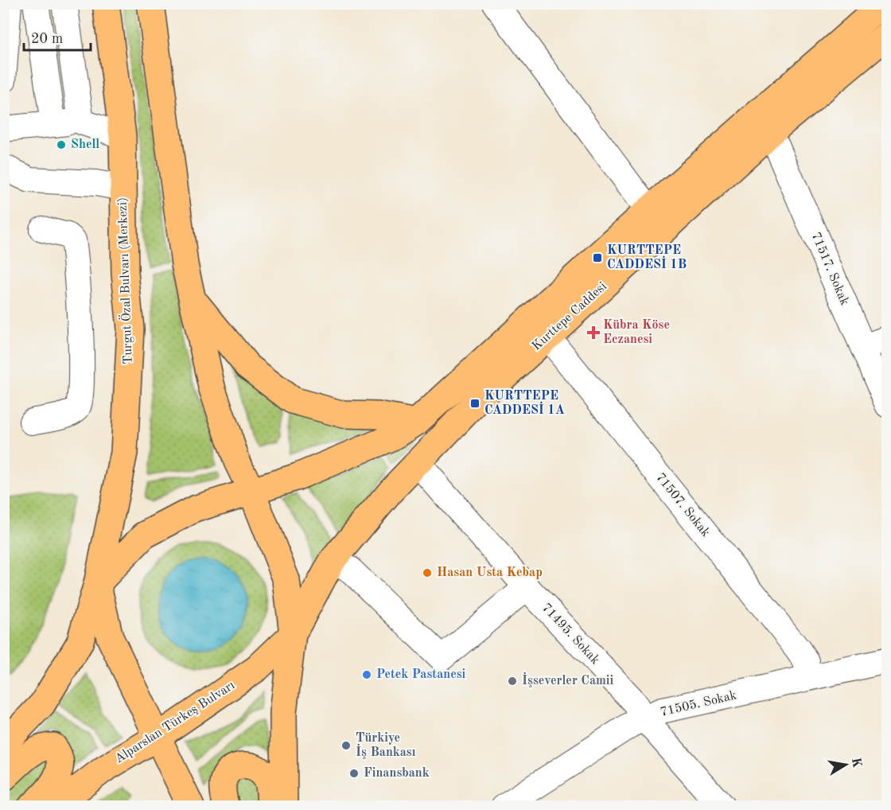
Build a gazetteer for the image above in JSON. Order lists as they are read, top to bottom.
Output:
{
  "streets": {
    "main road": ["Turgut Özal Bulvarı (Merkezi)", "Kurttepe Caddesi", "Alparslan Türkeş Bulvarı"],
    "street": [
      "71517. Sokak",
      "71507. Sokak",
      "71495. Sokak",
      "71505. Sokak"
    ]
  },
  "crossings": [
    ["71517. Sokak", "Kurttepe Caddesi"],
    ["Turgut Özal Bulvarı (Merkezi)", "Kurttepe Caddesi"],
    ["Kurttepe Caddesi", "71507. Sokak"],
    ["Kurttepe Caddesi", "71495. Sokak"],
    ["Kurttepe Caddesi", "Alparslan Türkeş Bulvarı"],
    ["71507. Sokak", "71505. Sokak"],
    ["71495. Sokak", "71505. Sokak"]
  ],
  "places": {
    "other": [
      "Shell",
      "Hasan Usta Kebap",
      "Petek Pastanesi",
      "İşseverler Camii",
      "Türkiye İş Bankası",
      "Finansbank"
    ],
    "transit": ["KURTTEPE CADDESİ 1B", "KURTTEPE CADDESİ 1A"],
    "health": ["Kübra Köse Eczanesi"]
  },
  "scale_bar": "20 m",
  "north": "right"
}
